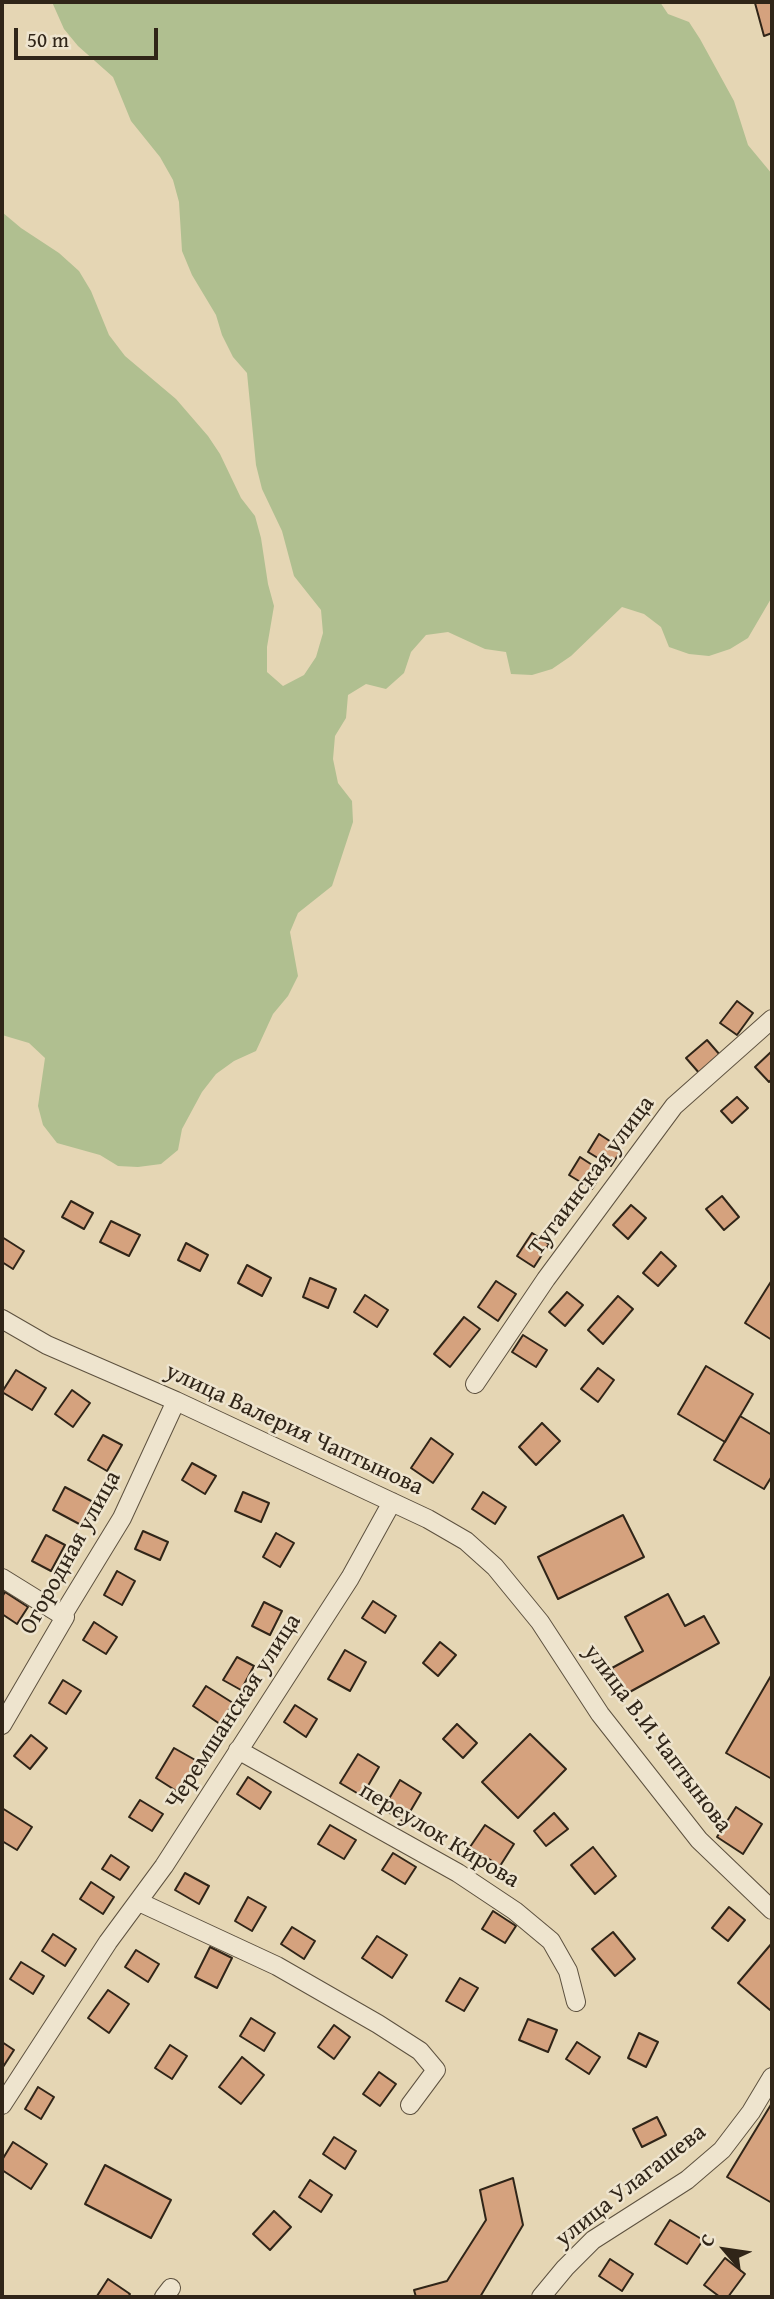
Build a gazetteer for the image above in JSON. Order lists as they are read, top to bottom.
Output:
{
  "streets": {
    "street": [
      "Тугаинская улица",
      "улица Валерия Чаптынова",
      "Огородная улица",
      "Черемшанская улица",
      "улица В.И.Чаптынова",
      "переулок Кирова",
      "улица Улагашева"
    ]
  },
  "crossings": [
    ["улица Валерия Чаптынова", "Огородная улица"],
    ["улица Валерия Чаптынова", "Черемшанская улица"],
    ["улица Валерия Чаптынова", "улица В.И.Чаптынова"],
    ["Черемшанская улица", "переулок Кирова"]
  ],
  "scale_bar": "50 m",
  "north": "top left"
}
